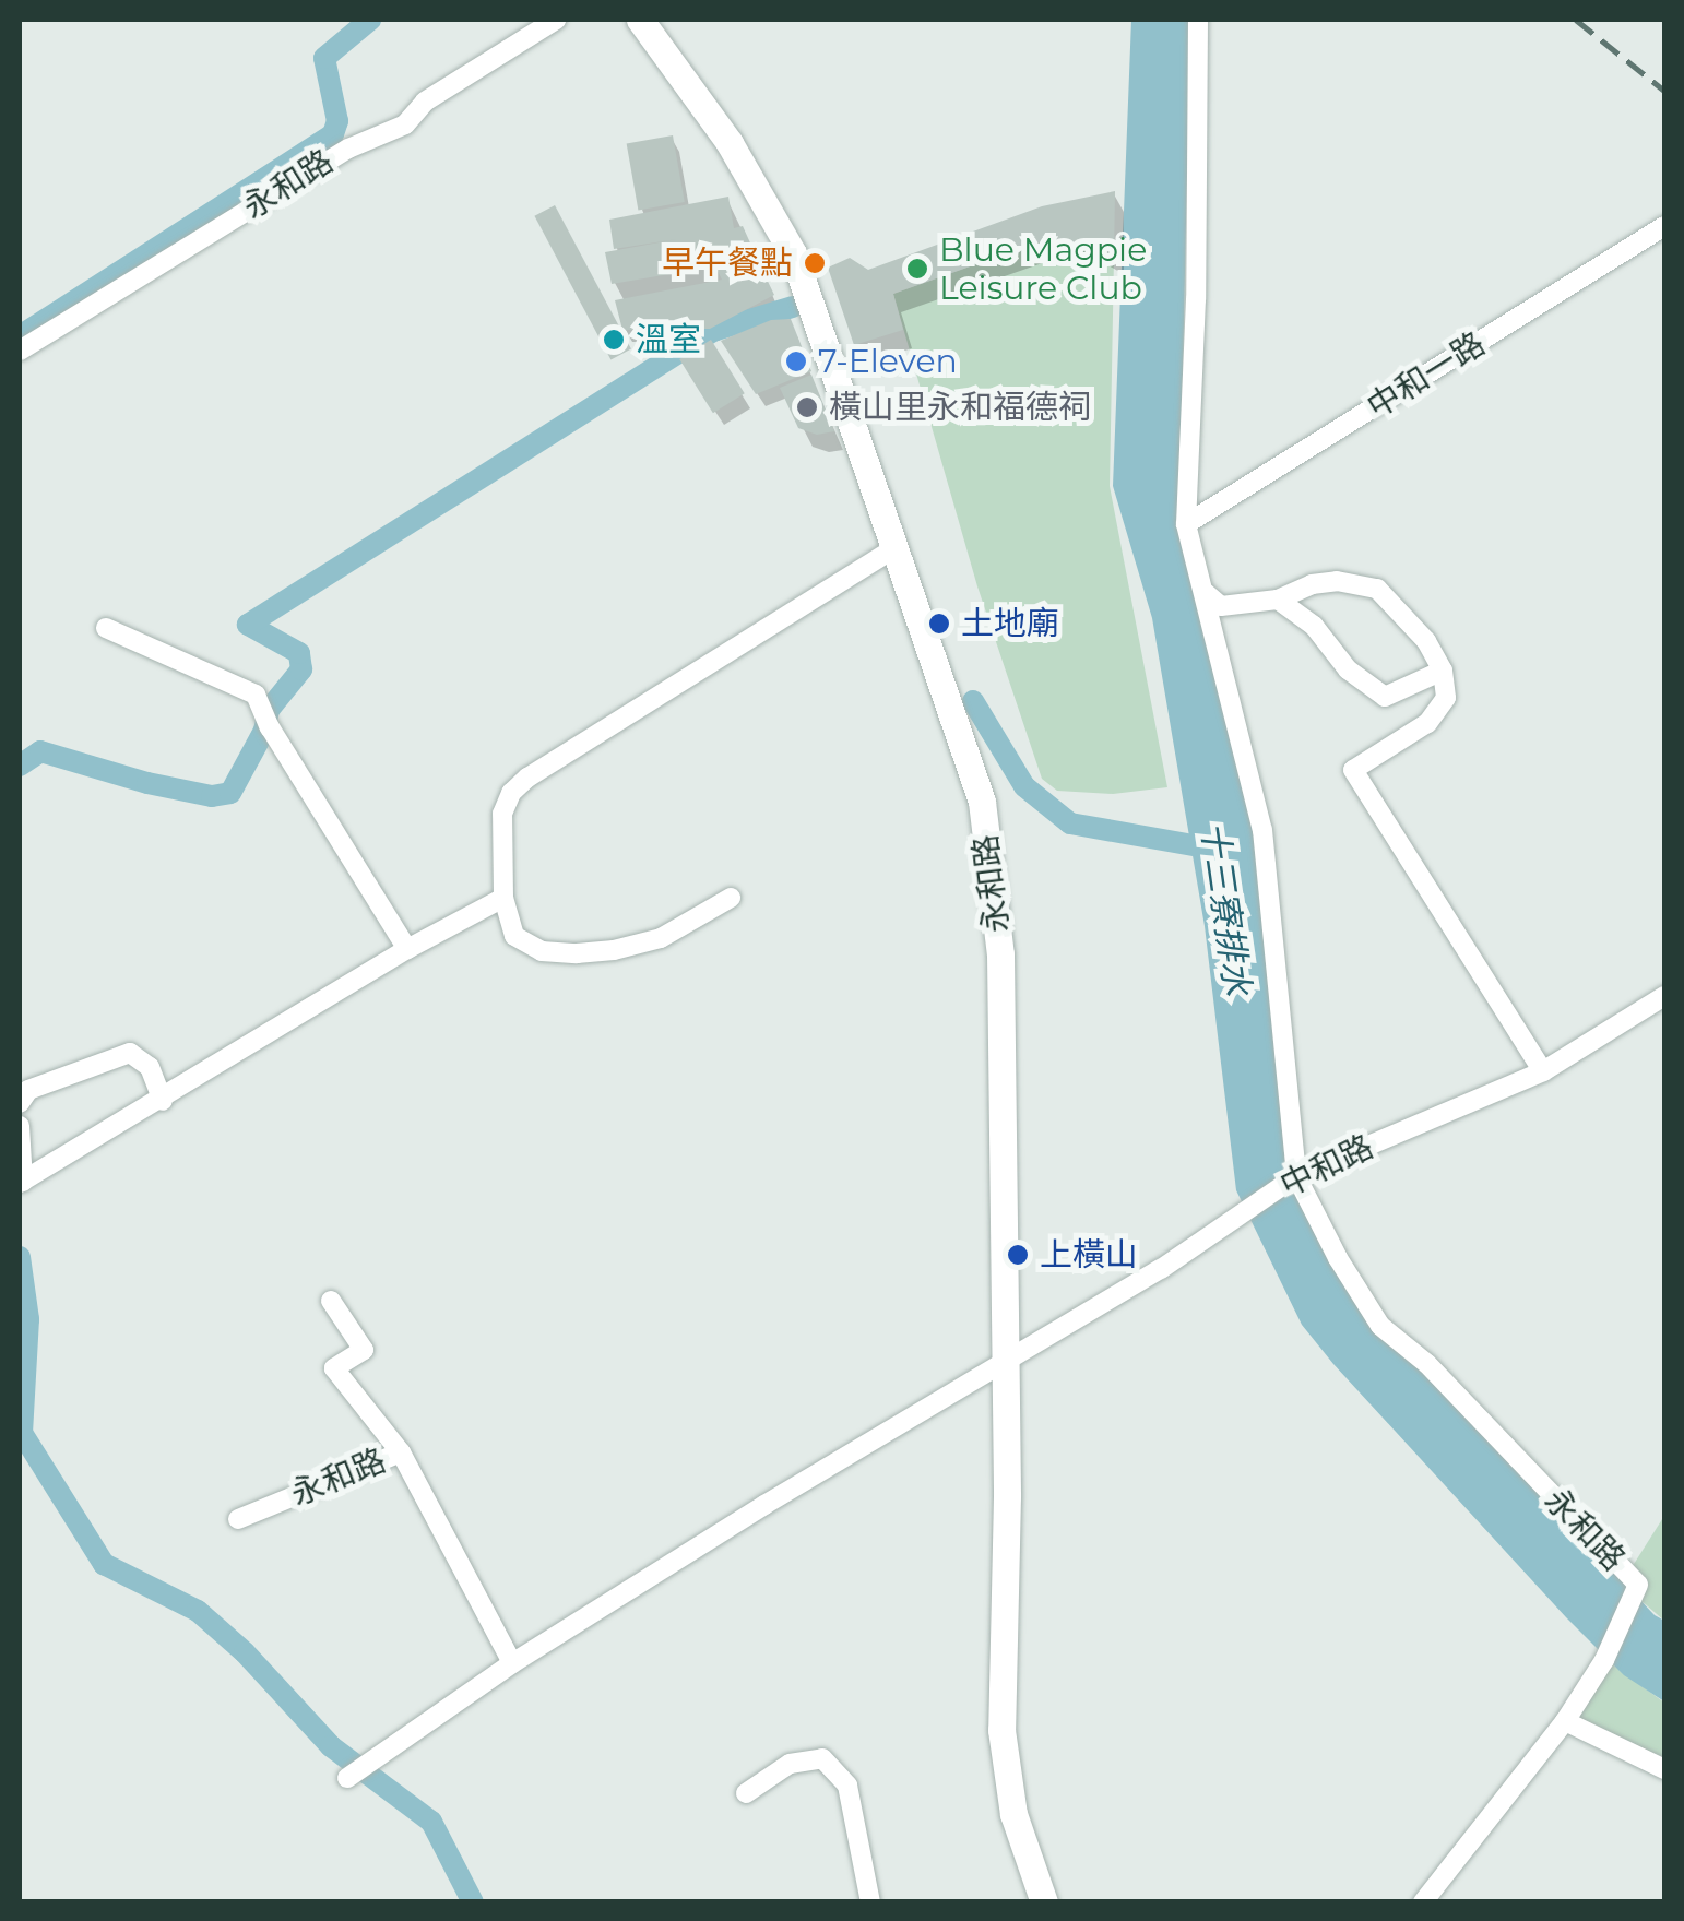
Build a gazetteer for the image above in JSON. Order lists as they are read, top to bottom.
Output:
{
  "streets": {
    "main road": ["永和路"],
    "street": ["中和一路", "中和路"]
  },
  "crossings": [
    ["永和路", "中和路"]
  ],
  "water": ["十三寮排水"],
  "places": [
    "早午餐點",
    "Blue Magpie Leisure Club",
    "溫室",
    "7-Eleven",
    "橫山里永和福德祠",
    "土地廟",
    "上橫山"
  ]
}
